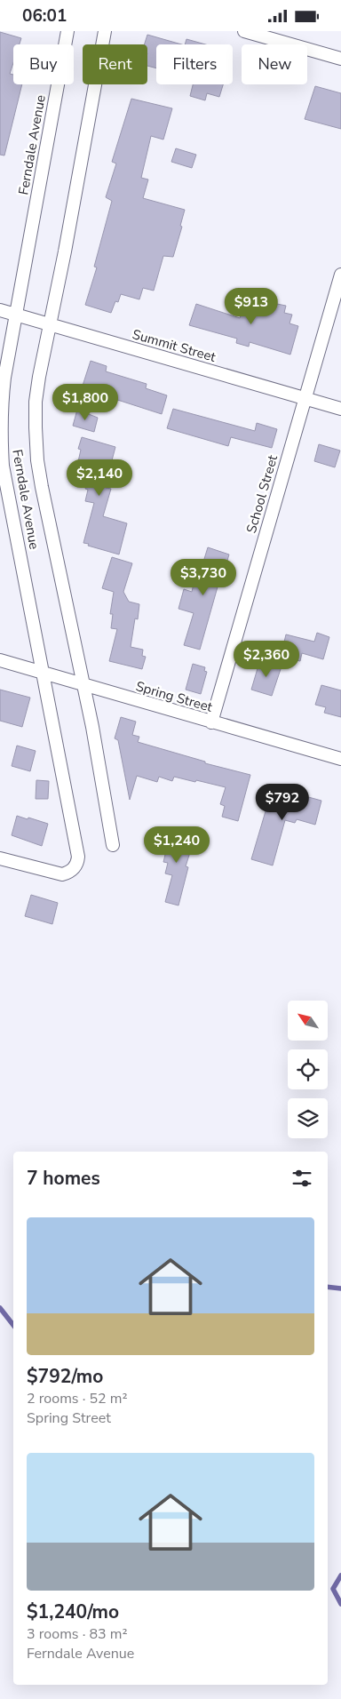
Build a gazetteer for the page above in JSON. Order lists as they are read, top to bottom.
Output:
{
  "streets": {
    "street": [
      "Ferndale Avenue",
      "Summit Street",
      "School Street",
      "Spring Street"
    ]
  },
  "crossings": [
    ["Ferndale Avenue", "Summit Street"],
    ["Ferndale Avenue", "Spring Street"],
    ["Summit Street", "School Street"],
    ["School Street", "Spring Street"]
  ],
  "north": "top left",
  "page": {
    "status": "06:01",
    "chip": [
      "Buy",
      "Rent",
      "Filters",
      "New"
    ],
    "price": [
      "$913",
      "$1,800",
      "$2,140",
      "$3,730",
      "$2,360",
      "$792",
      "$1,240"
    ],
    "heading": "7 homes",
    "list": [
      {
        "name": "$792/mo",
        "note": "2 rooms · 52 m² · Spring Street"
      },
      {
        "name": "$1,240/mo",
        "note": "3 rooms · 83 m² · Ferndale Avenue"
      }
    ]
  }
}
